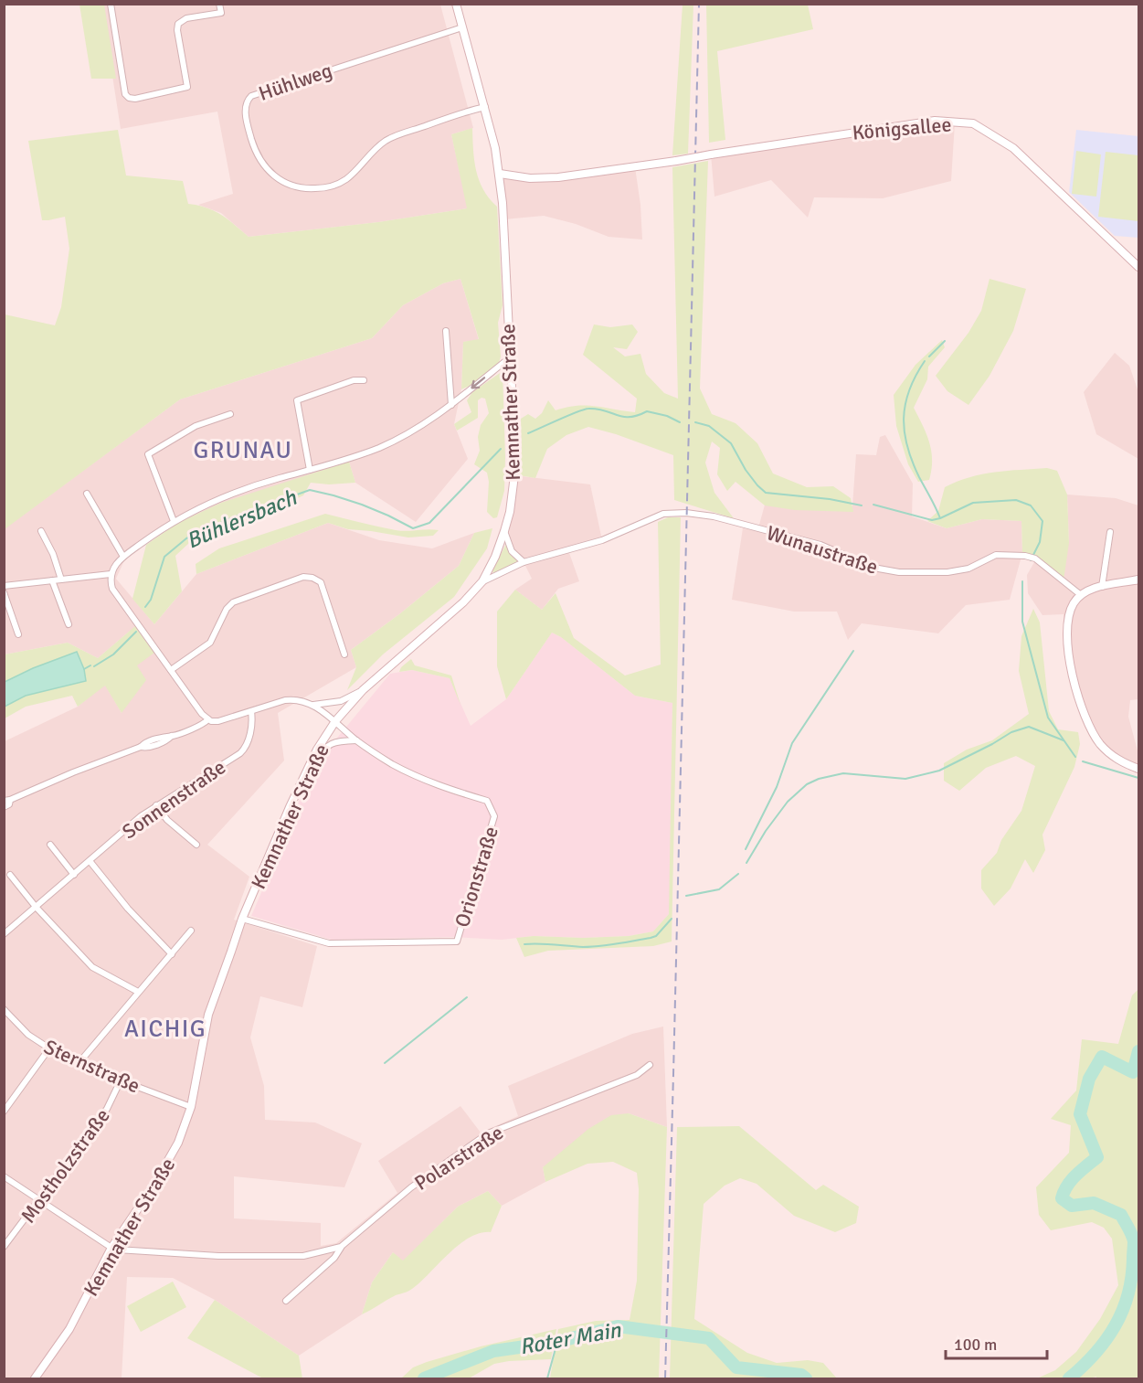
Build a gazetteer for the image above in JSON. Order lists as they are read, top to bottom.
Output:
{
  "streets": {
    "main road": ["Königsallee", "Kemnather Straße"],
    "street": [
      "Hühlweg",
      "Wunaustraße",
      "Sonnenstraße",
      "Orionstraße",
      "Sternstraße",
      "Polarstraße",
      "Mostholzstraße"
    ]
  },
  "crossings": [
    ["Königsallee", "Kemnather Straße"],
    ["Kemnather Straße", "Wunaustraße"],
    ["Kemnather Straße", "Orionstraße"],
    ["Kemnather Straße", "Sternstraße"],
    ["Kemnather Straße", "Polarstraße"],
    ["Sternstraße", "Mostholzstraße"]
  ],
  "districts": ["GRUNAU", "AICHIG"],
  "water": ["Bühlersbach", "Roter Main"],
  "scale_bar": "100 m"
}
